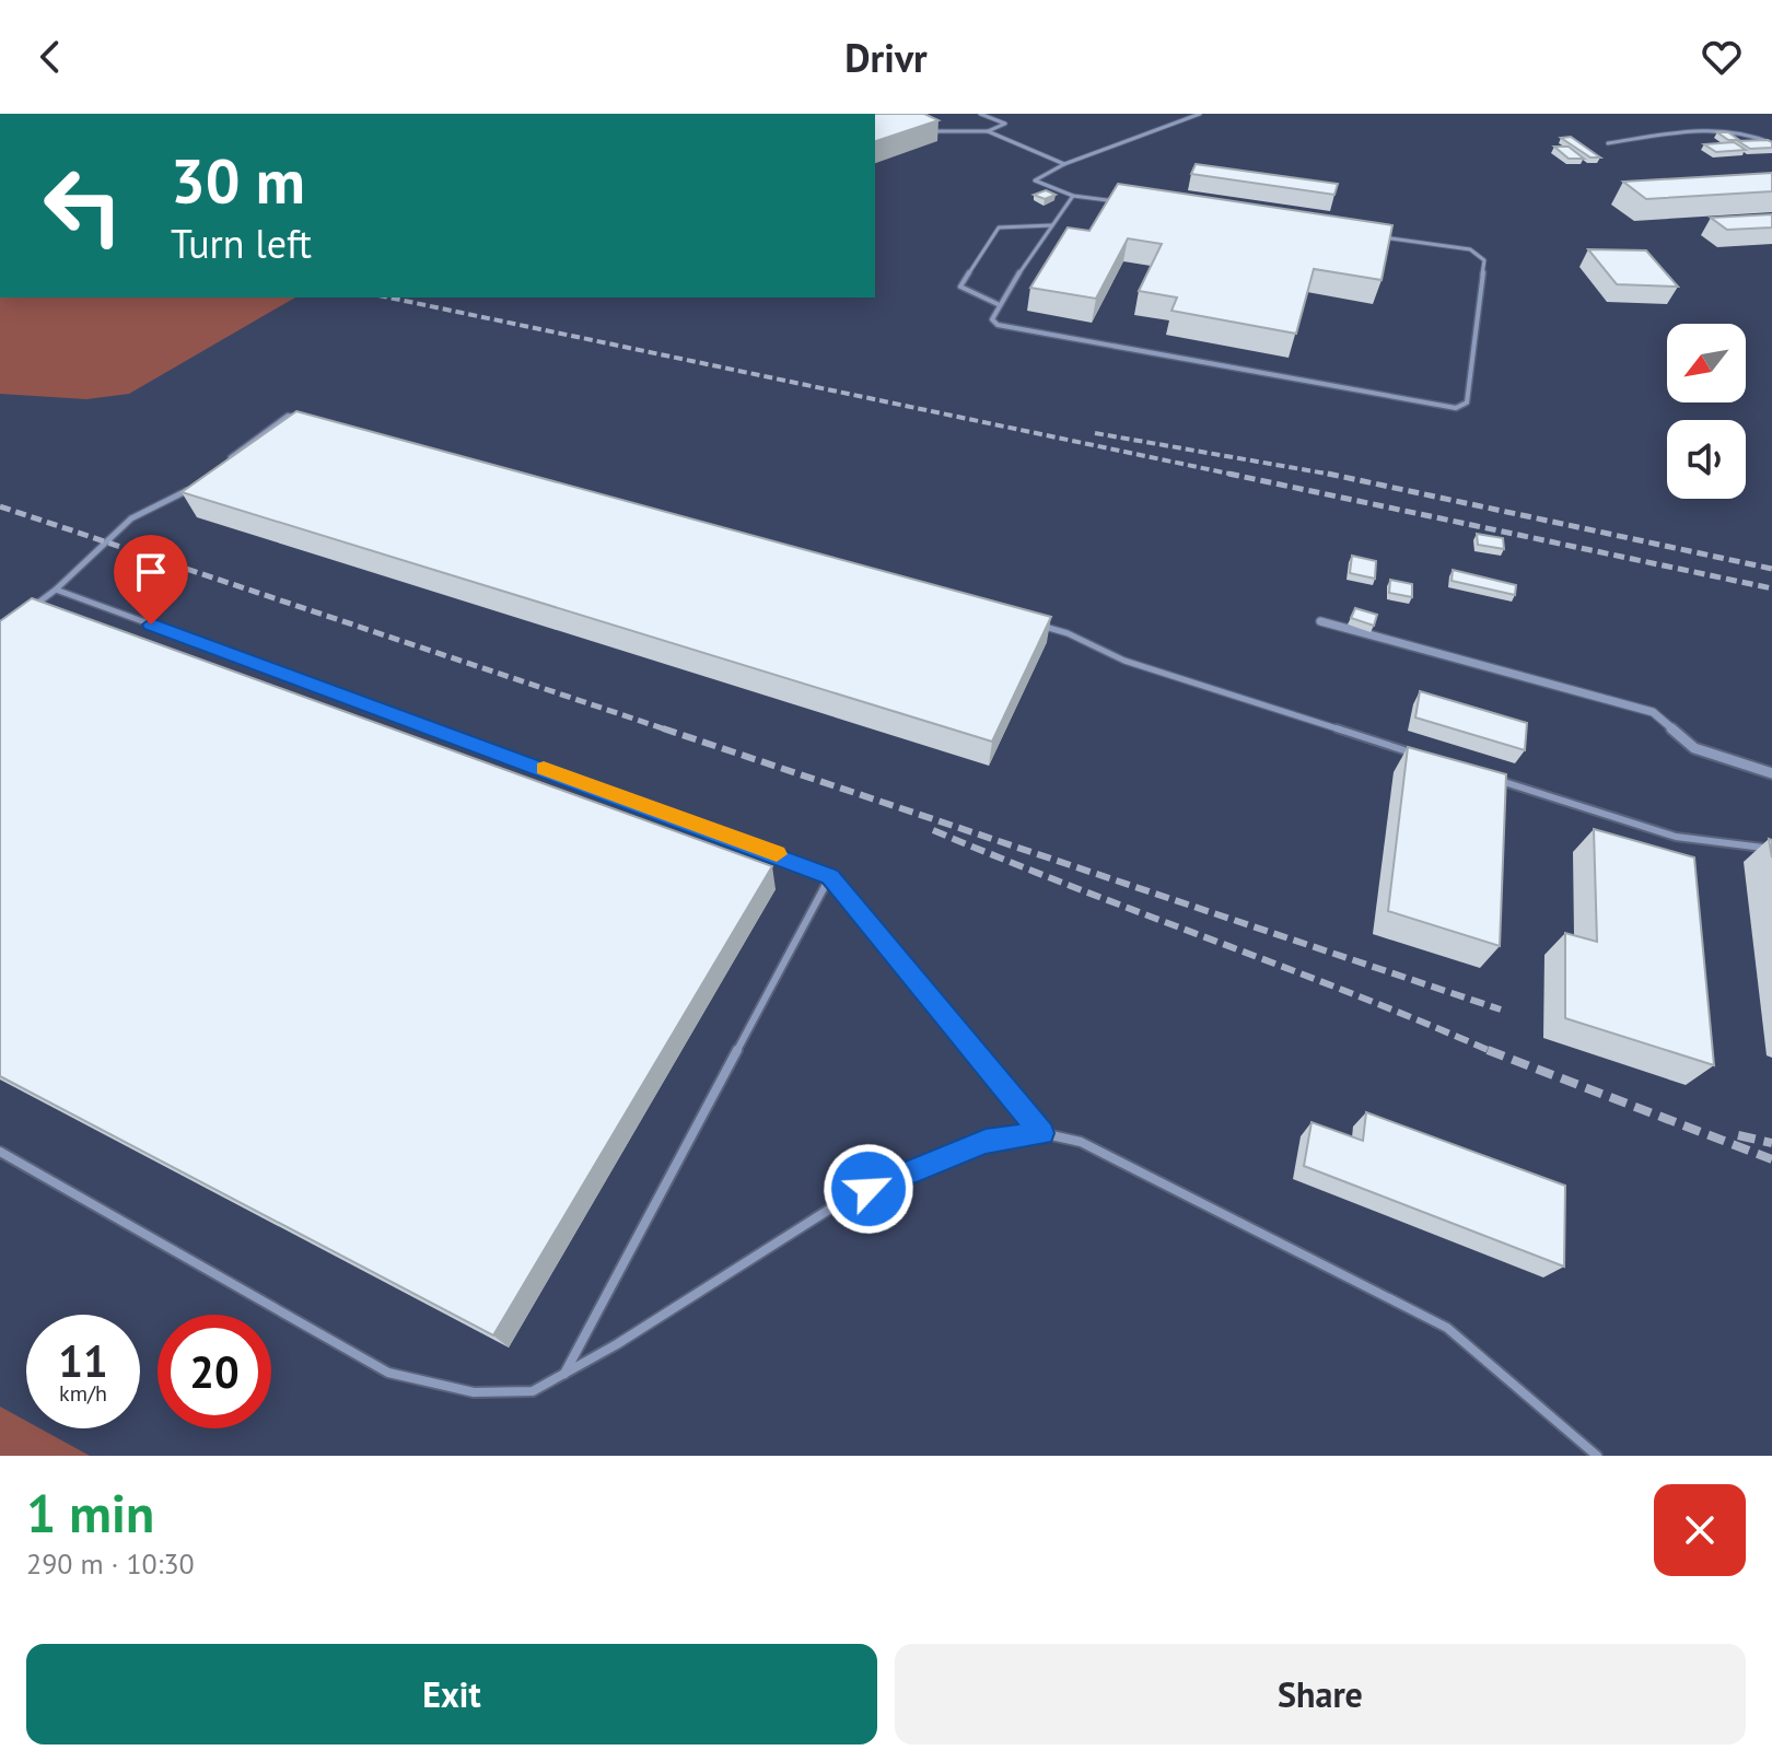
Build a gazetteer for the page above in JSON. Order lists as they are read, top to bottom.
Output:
{
  "north": "bottom left",
  "page": {
    "header": "Drivr",
    "turn": ["30 m", "Turn left"],
    "speed": "11 km/h",
    "limit": "20",
    "heading": ["1 min", "290 m · 10:30"],
    "buttons": ["Exit", "Share"]
  }
}
